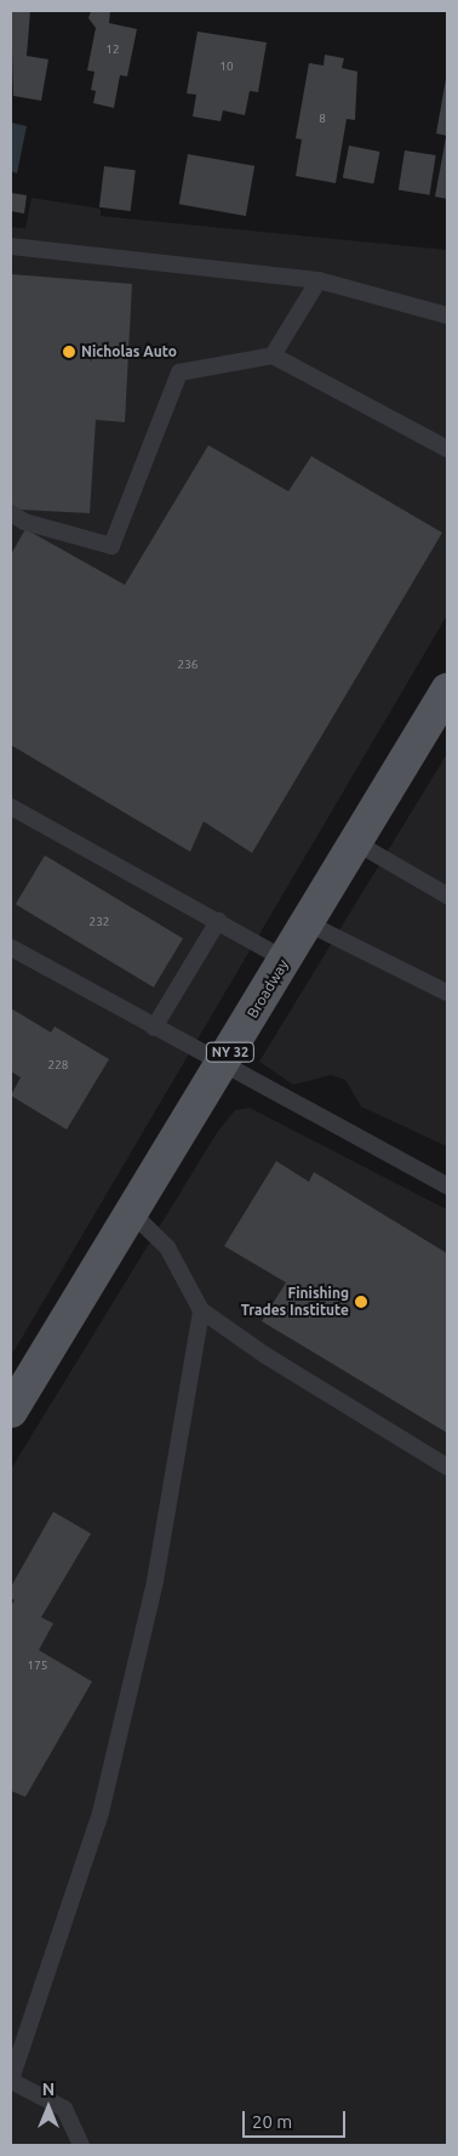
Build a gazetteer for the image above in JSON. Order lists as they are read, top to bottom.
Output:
{
  "streets": {
    "main road": ["Broadway", "NY 32"]
  },
  "places": ["Nicholas Auto", "Finishing Trades Institute"],
  "house_numbers": [
    "12",
    "10",
    "8",
    "236",
    "232",
    "228",
    "175"
  ],
  "scale_bar": "20 m",
  "north": "top"
}
